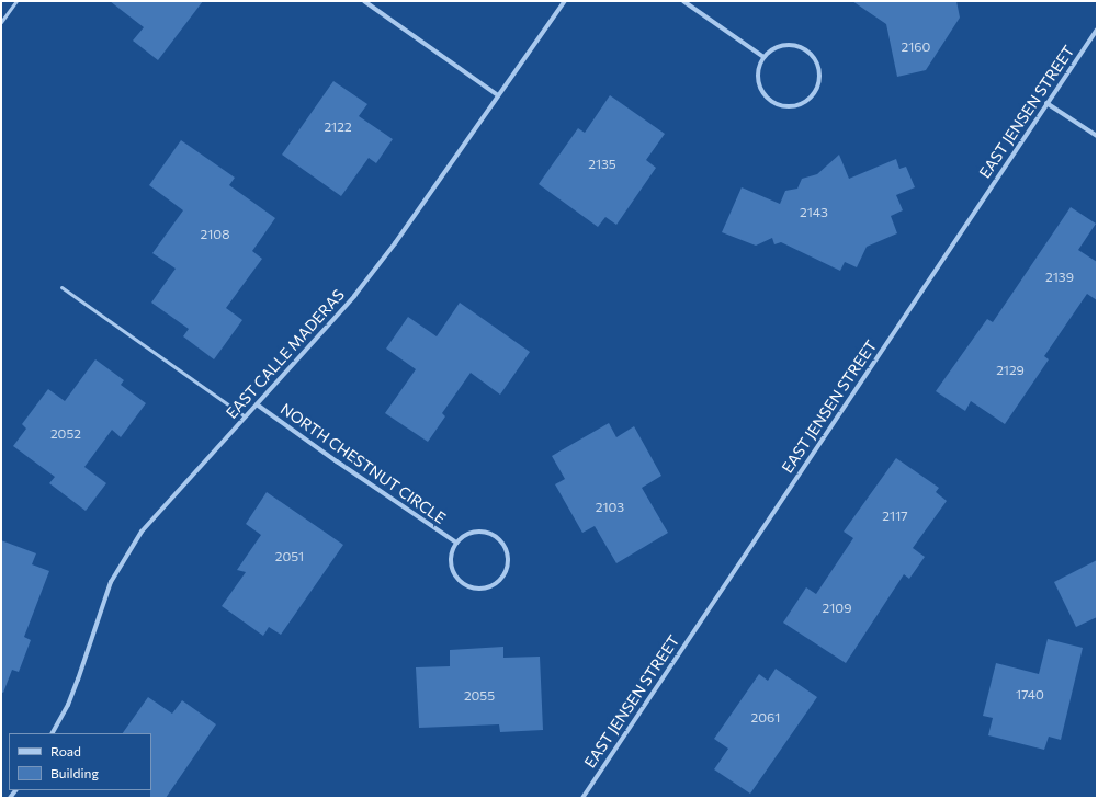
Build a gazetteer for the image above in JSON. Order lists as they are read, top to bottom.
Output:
{
  "streets": {
    "street": ["EAST JENSEN STREET", "EAST CALLE MADERAS", "NORTH CHESTNUT CIRCLE"]
  },
  "crossings": [
    ["EAST CALLE MADERAS", "NORTH CHESTNUT CIRCLE"]
  ],
  "house_numbers": [
    "2160",
    "2122",
    "2135",
    "2143",
    "2108",
    "2139",
    "2129",
    "2052",
    "2103",
    "2117",
    "2051",
    "2109",
    "1740",
    "2055",
    "2061"
  ],
  "legend": ["Road", "Building"]
}
